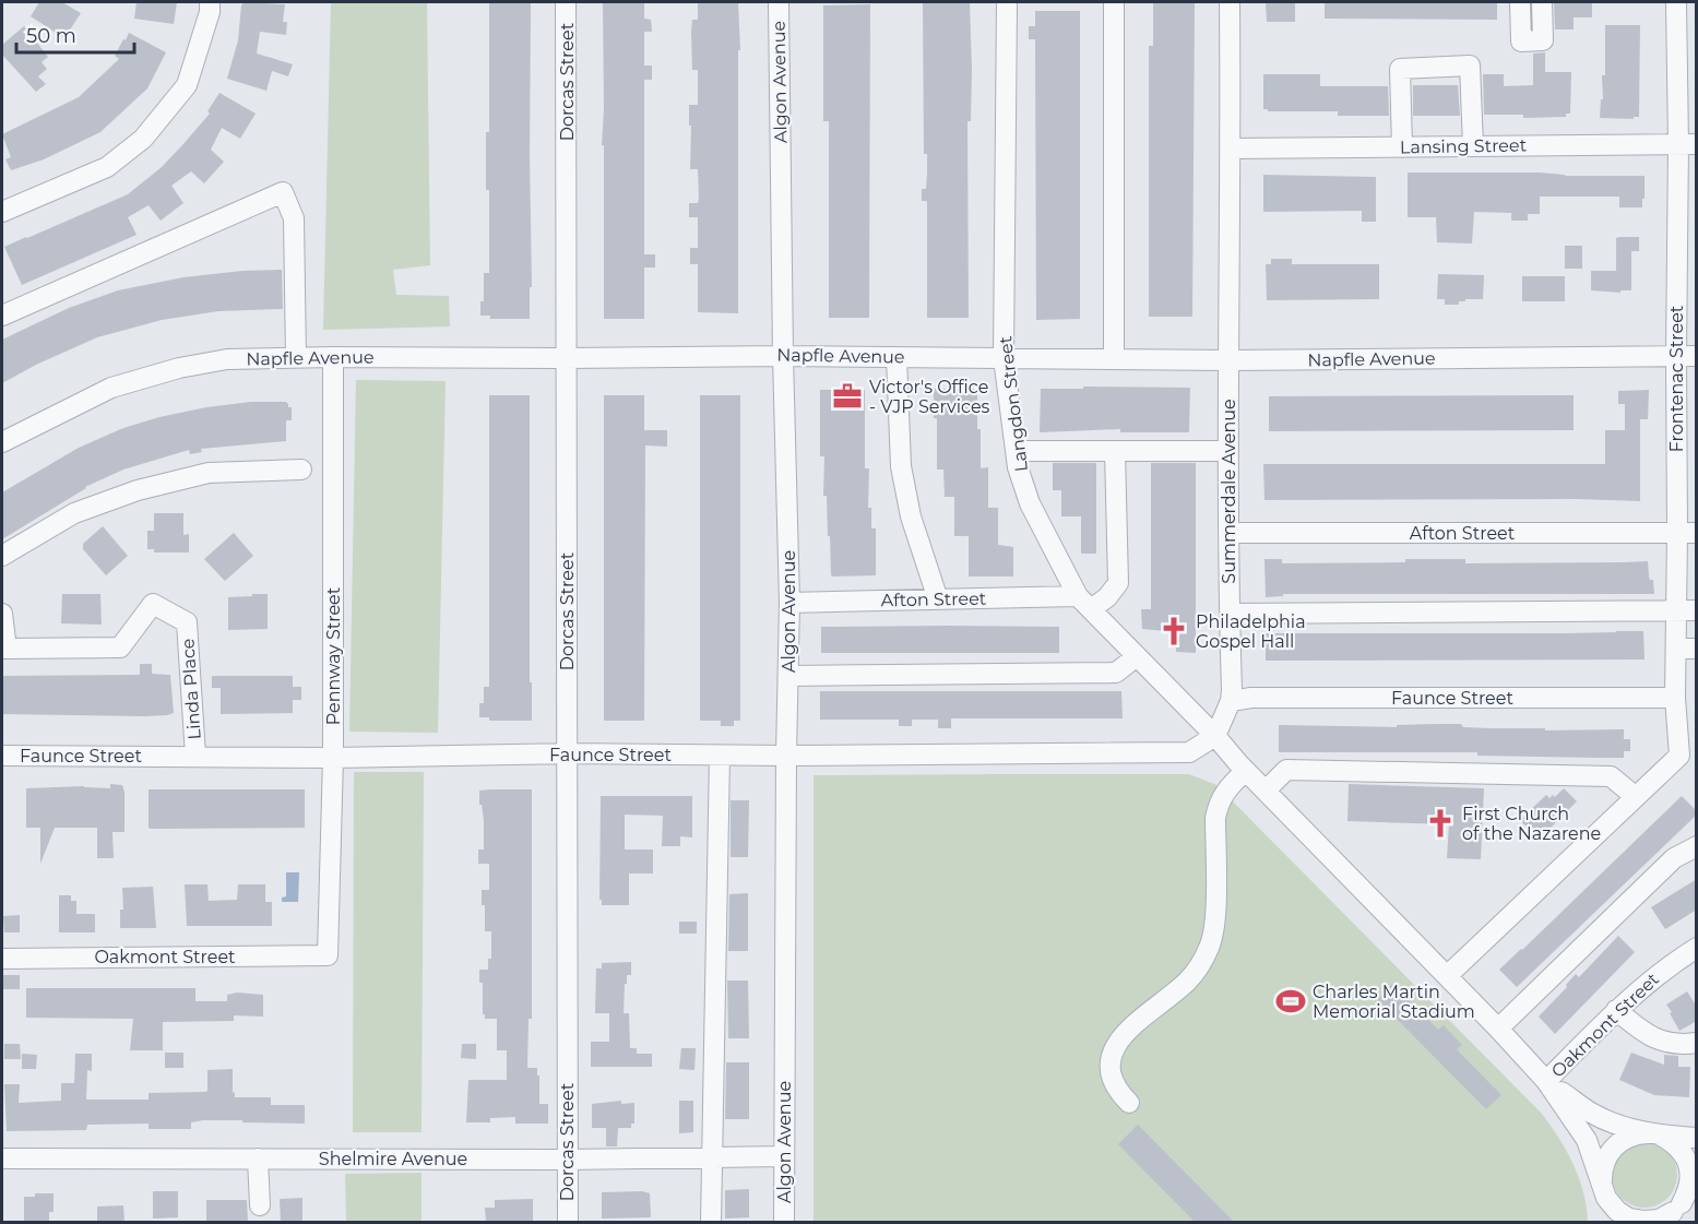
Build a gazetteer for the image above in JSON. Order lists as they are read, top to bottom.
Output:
{
  "streets": {
    "street": [
      "Dorcas Street",
      "Algon Avenue",
      "Lansing Street",
      "Napfle Avenue",
      "Frontenac Street",
      "Langdon Street",
      "Summerdale Avenue",
      "Afton Street",
      "Pennway Street",
      "Linda Place",
      "Faunce Street",
      "Oakmont Street",
      "Shelmire Avenue"
    ]
  },
  "crossings": [
    ["Dorcas Street", "Napfle Avenue"],
    ["Dorcas Street", "Faunce Street"],
    ["Dorcas Street", "Shelmire Avenue"],
    ["Algon Avenue", "Napfle Avenue"],
    ["Algon Avenue", "Afton Street"],
    ["Algon Avenue", "Faunce Street"],
    ["Algon Avenue", "Shelmire Avenue"],
    ["Lansing Street", "Frontenac Street"],
    ["Lansing Street", "Summerdale Avenue"],
    ["Napfle Avenue", "Frontenac Street"],
    ["Napfle Avenue", "Langdon Street"],
    ["Napfle Avenue", "Summerdale Avenue"],
    ["Napfle Avenue", "Pennway Street"],
    ["Frontenac Street", "Afton Street"],
    ["Frontenac Street", "Faunce Street"],
    ["Langdon Street", "Summerdale Avenue"],
    ["Langdon Street", "Afton Street"],
    ["Langdon Street", "Faunce Street"],
    ["Summerdale Avenue", "Afton Street"],
    ["Summerdale Avenue", "Faunce Street"],
    ["Pennway Street", "Faunce Street"],
    ["Pennway Street", "Oakmont Street"],
    ["Linda Place", "Faunce Street"]
  ],
  "places": {
    "office": ["Victor's Office - VJP Services"],
    "church": ["Philadelphia Gospel Hall", "First Church of the Nazarene"],
    "sports": ["Charles Martin Memorial Stadium"]
  },
  "scale_bar": "50 m"
}
